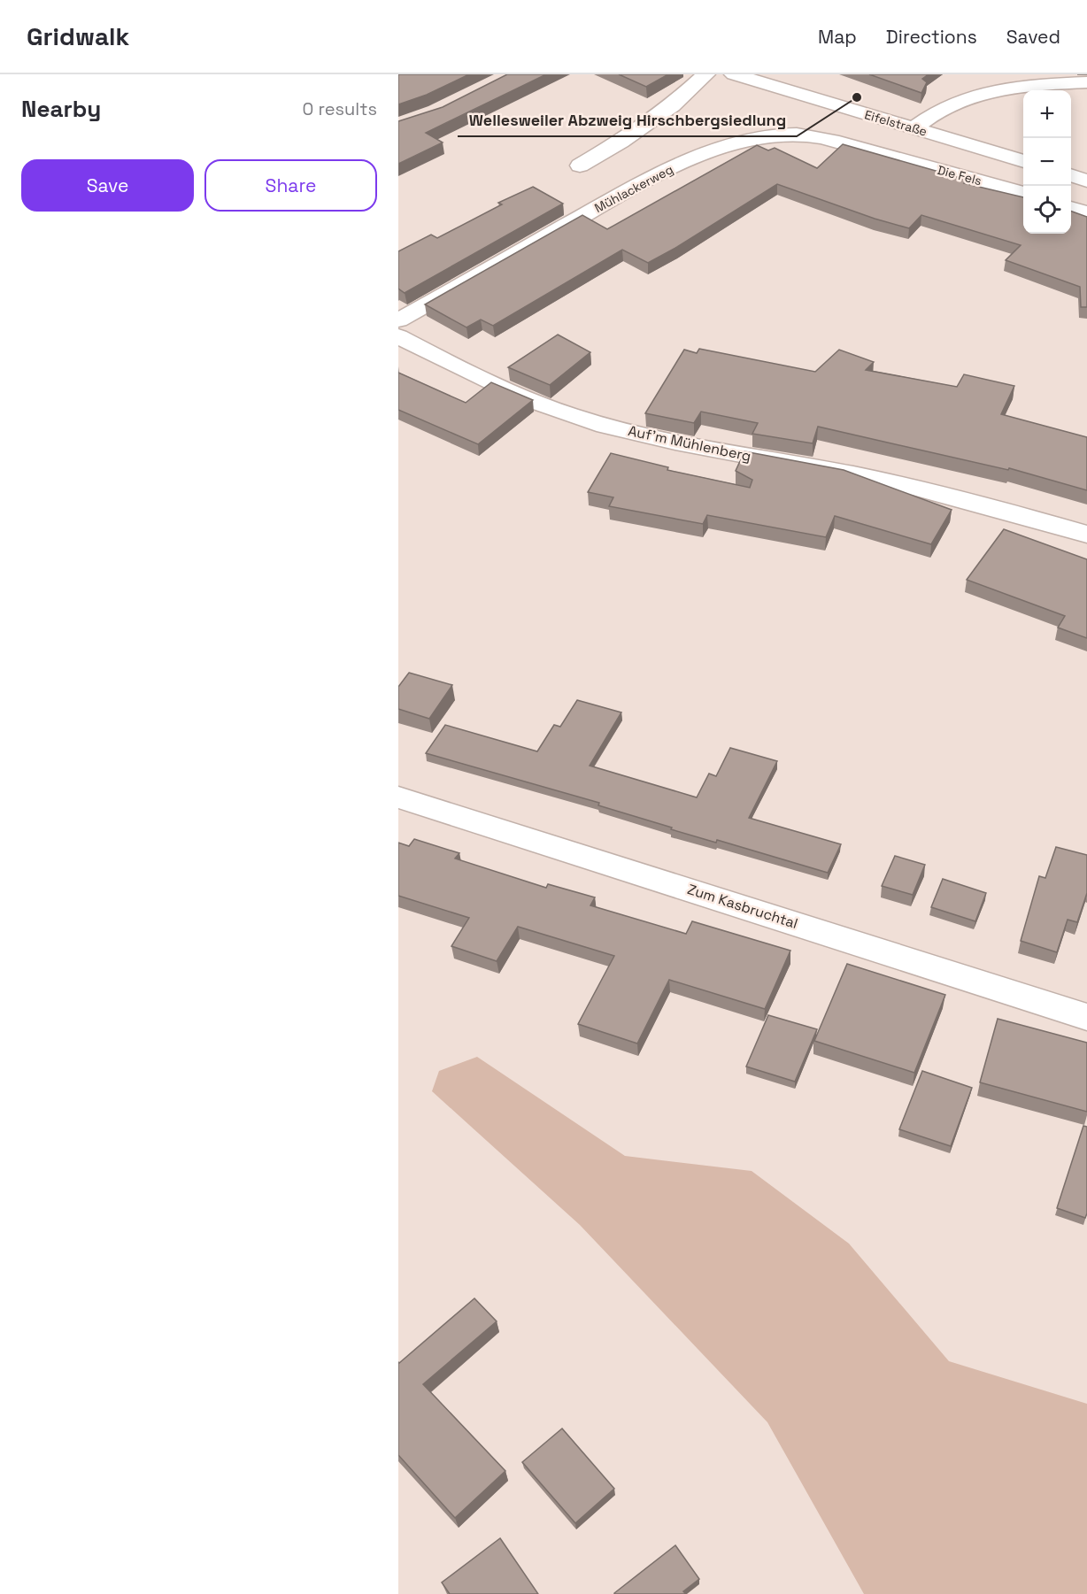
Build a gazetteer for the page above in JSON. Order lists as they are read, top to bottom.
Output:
{
  "streets": {
    "street": [
      "Eifelstraße",
      "Die Fels",
      "Mühlackerweg",
      "Auf'm Mühlenberg",
      "Zum Kasbruchtal"
    ]
  },
  "crossings": [
    ["Die Fels", "Mühlackerweg"]
  ],
  "places": ["Wellesweiler Abzweig Hirschbergsiedlung"],
  "page": {
    "header": "Gridwalk",
    "nav": ["Map", "Directions", "Saved"],
    "heading": ["Nearby", "0 results"],
    "map_buttons": ["+", "−"],
    "buttons": ["Save", "Share"]
  }
}
